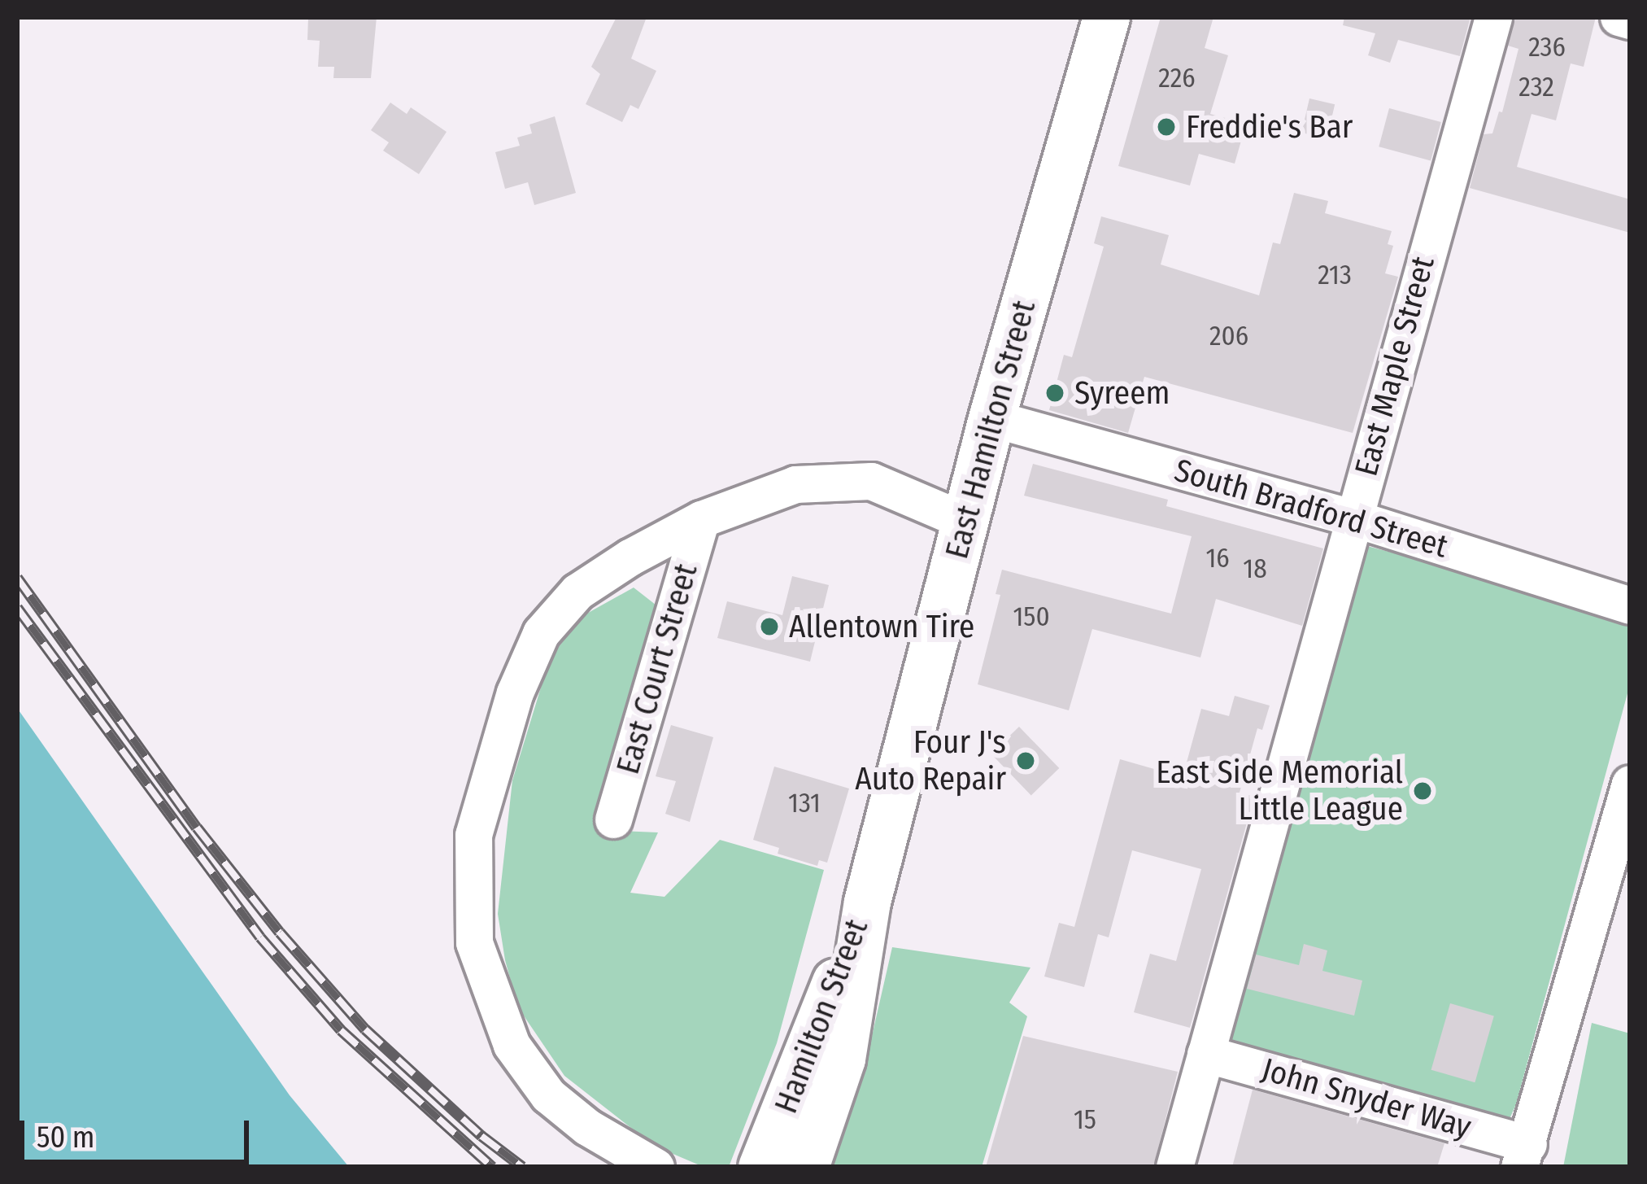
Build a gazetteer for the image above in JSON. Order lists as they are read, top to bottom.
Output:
{
  "streets": {
    "main road": ["East Hamilton Street", "Hamilton Street"],
    "street": [
      "East Maple Street",
      "South Bradford Street",
      "East Court Street",
      "John Snyder Way"
    ]
  },
  "crossings": [
    ["East Maple Street", "South Bradford Street"],
    ["East Maple Street", "John Snyder Way"],
    ["East Hamilton Street", "South Bradford Street"],
    ["East Hamilton Street", "Hamilton Street"]
  ],
  "places": [
    "Freddie's Bar",
    "Syreem",
    "Allentown Tire",
    "Four J's Auto Repair",
    "East Side Memorial Little League"
  ],
  "house_numbers": [
    "236",
    "226",
    "232",
    "213",
    "206",
    "16",
    "18",
    "150",
    "131",
    "15"
  ],
  "scale_bar": "50 m"
}
